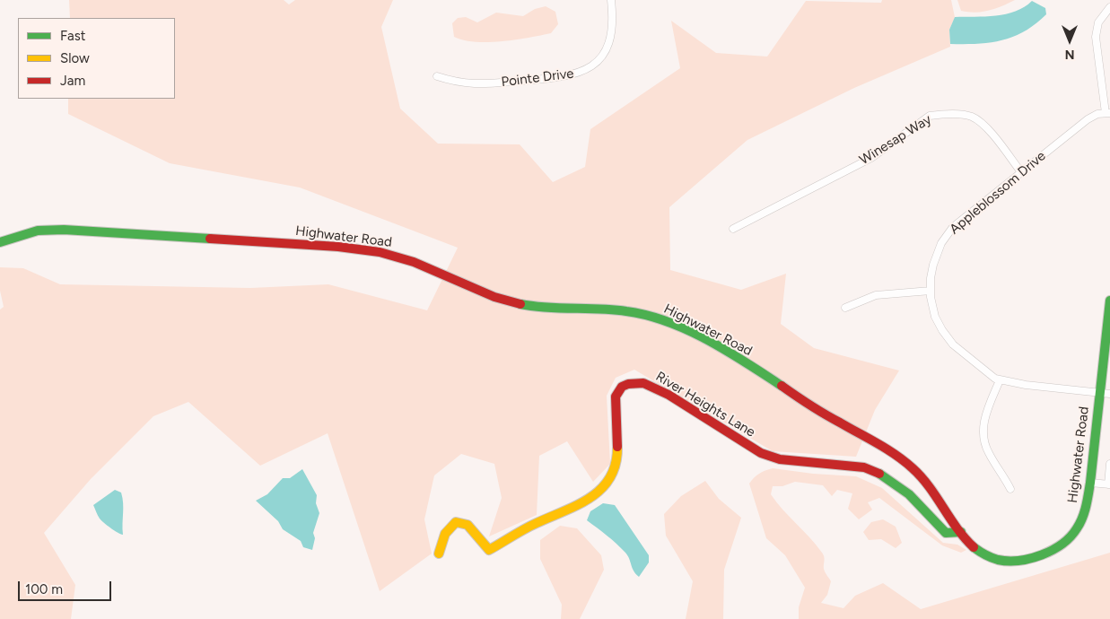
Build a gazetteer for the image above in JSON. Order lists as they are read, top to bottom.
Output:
{
  "streets": {
    "street": [
      "Pointe Drive",
      "Winesap Way",
      "Appleblossom Drive",
      "Highwater Road",
      "River Heights Lane"
    ]
  },
  "crossings": [
    ["Winesap Way", "Appleblossom Drive"],
    ["Highwater Road", "River Heights Lane"]
  ],
  "legend": ["Fast", "Slow", "Jam"],
  "scale_bar": "100 m",
  "north": "bottom"
}
